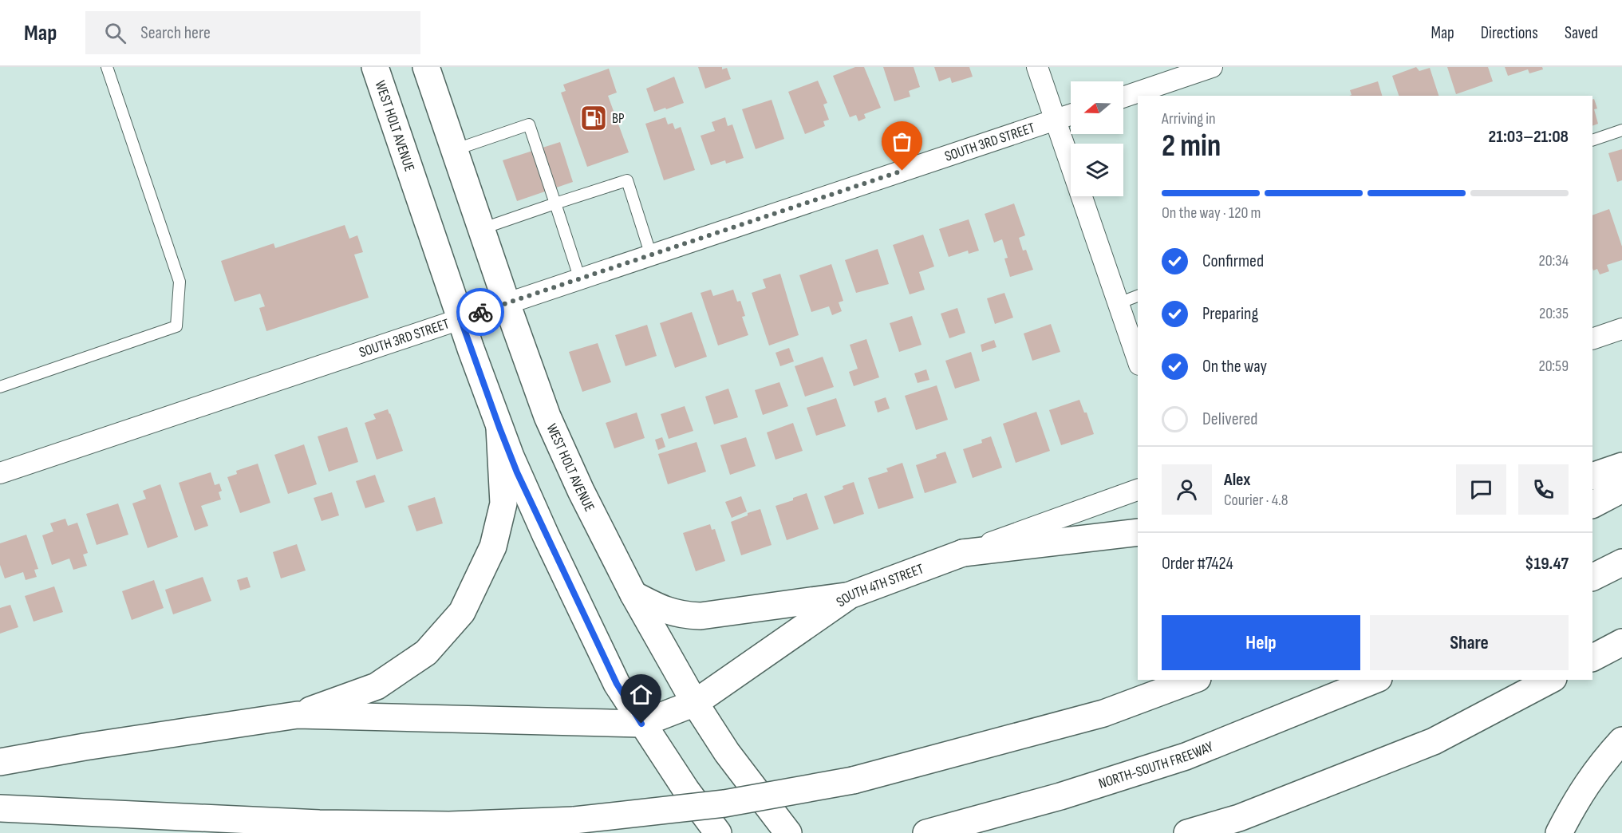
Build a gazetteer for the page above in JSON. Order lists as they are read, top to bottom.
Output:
{
  "streets": {
    "main road": ["WEST HOLT AVENUE", "SOUTH 4TH STREET", "NORTH-SOUTH FREEWAY"],
    "street": ["SOUTH 3RD STREET"]
  },
  "crossings": [
    ["WEST HOLT AVENUE", "SOUTH 3RD STREET"],
    ["WEST HOLT AVENUE", "SOUTH 4TH STREET"]
  ],
  "places": {
    "fuel station": ["BP"]
  },
  "north": "left",
  "page": {
    "header": "Map",
    "search": "Search here",
    "nav": ["Map", "Directions", "Saved"],
    "heading": ["2 min", "Arriving in", "21:03–21:08"],
    "panel": [
      "Alex",
      "Courier · 4.8",
      "Order #7424",
      "$19.47"
    ],
    "bar": "On the way · 120 m",
    "list": [
      ["Confirmed", "20:34"],
      ["Preparing", "20:35"],
      ["On the way", "20:59"],
      "Delivered"
    ],
    "buttons": ["Help", "Share"]
  }
}
